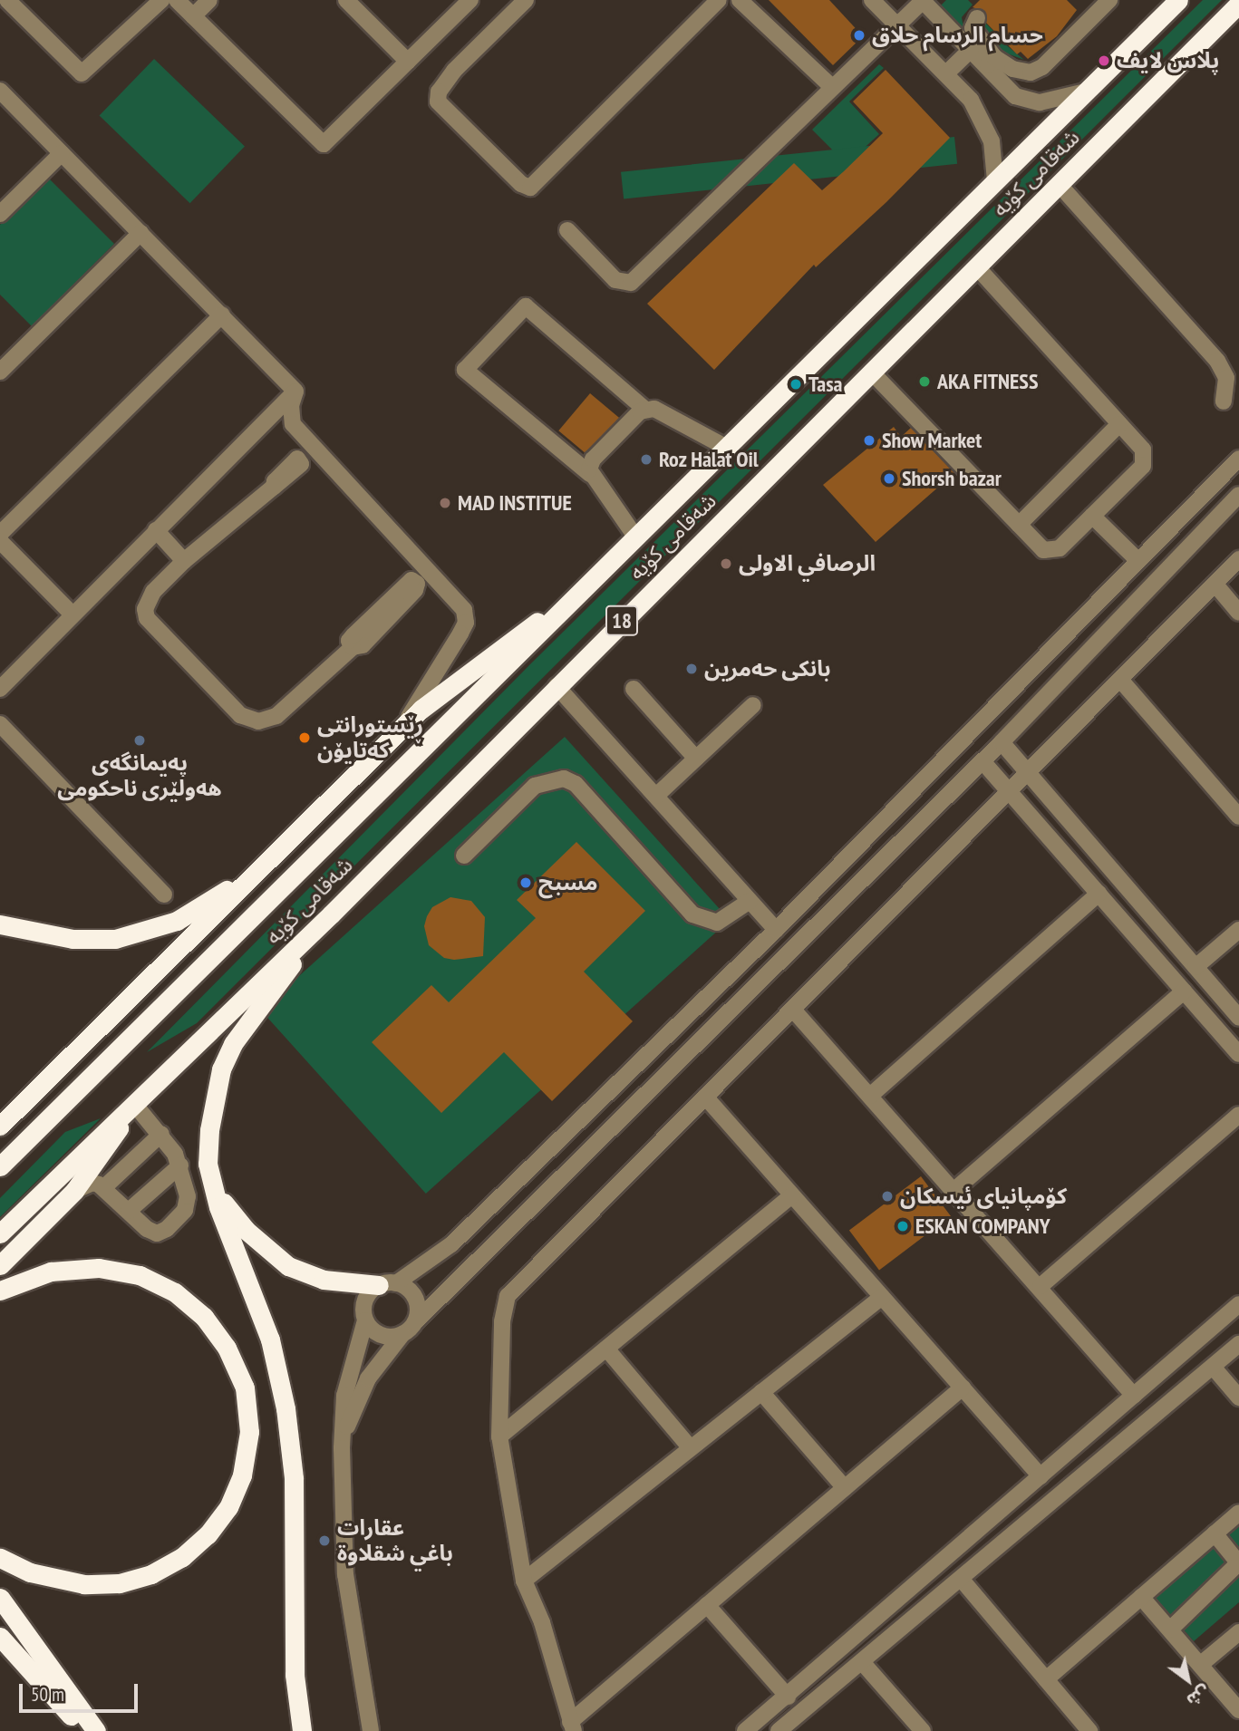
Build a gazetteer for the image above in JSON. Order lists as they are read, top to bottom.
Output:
{
  "streets": {
    "highway": ["شەقامی کۆیە", "18"]
  },
  "places": [
    "حسام الرسام حلاق",
    "پلاس لایف",
    "AKA FITNESS",
    "Tasa",
    "Show Market",
    "Roz Halat Oil",
    "Shorsh bazar",
    "MAD INSTITUE",
    "الرصافي الاولى",
    "بانكی حه‌مرین",
    "ڕێستورانتی کەتایۆن",
    "پەیمانگەی هەولێری ناحکومی",
    "مسبح",
    "کۆمپانیای ئیسکان",
    "ESKAN COMPANY",
    "عقارات باغي شقلاوة"
  ],
  "scale_bar": "50 m",
  "north": "bottom right"
}
